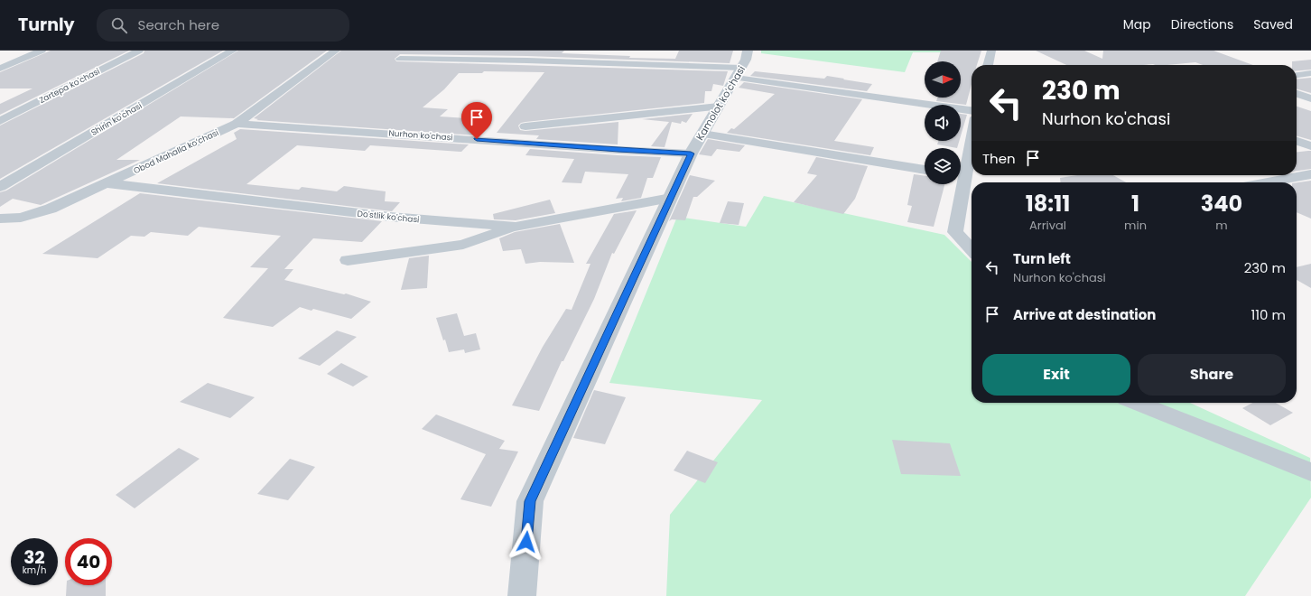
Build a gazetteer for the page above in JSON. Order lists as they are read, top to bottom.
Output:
{
  "streets": {
    "street": [
      "Zartepa ko'chasi",
      "Kamolot koʻchasi",
      "Shirin ko'chasi",
      "Nurhon ko'chasi",
      "Obod Mahalla ko‘chasi",
      "Do'stlik ko'chasi"
    ]
  },
  "crossings": [
    ["Kamolot koʻchasi", "Nurhon ko'chasi"],
    ["Kamolot koʻchasi", "Do'stlik ko'chasi"],
    ["Nurhon ko'chasi", "Obod Mahalla ko‘chasi"],
    ["Obod Mahalla ko‘chasi", "Do'stlik ko'chasi"]
  ],
  "north": "right",
  "page": {
    "header": "Turnly",
    "search": "Search here",
    "nav": ["Map", "Directions", "Saved"],
    "turn": ["230 m", "Nurhon ko'chasi"],
    "then": "Then",
    "eta": [
      "18:11",
      "Arrival",
      "1",
      "min",
      "340",
      "m"
    ],
    "list": [
      {
        "name": "Turn left",
        "note": "Nurhon ko'chasi",
        "value": "230 m"
      },
      {
        "name": "Arrive at destination",
        "value": "110 m"
      }
    ],
    "buttons": ["Exit", "Share"],
    "speed": "32 km/h",
    "limit": "40"
  }
}
